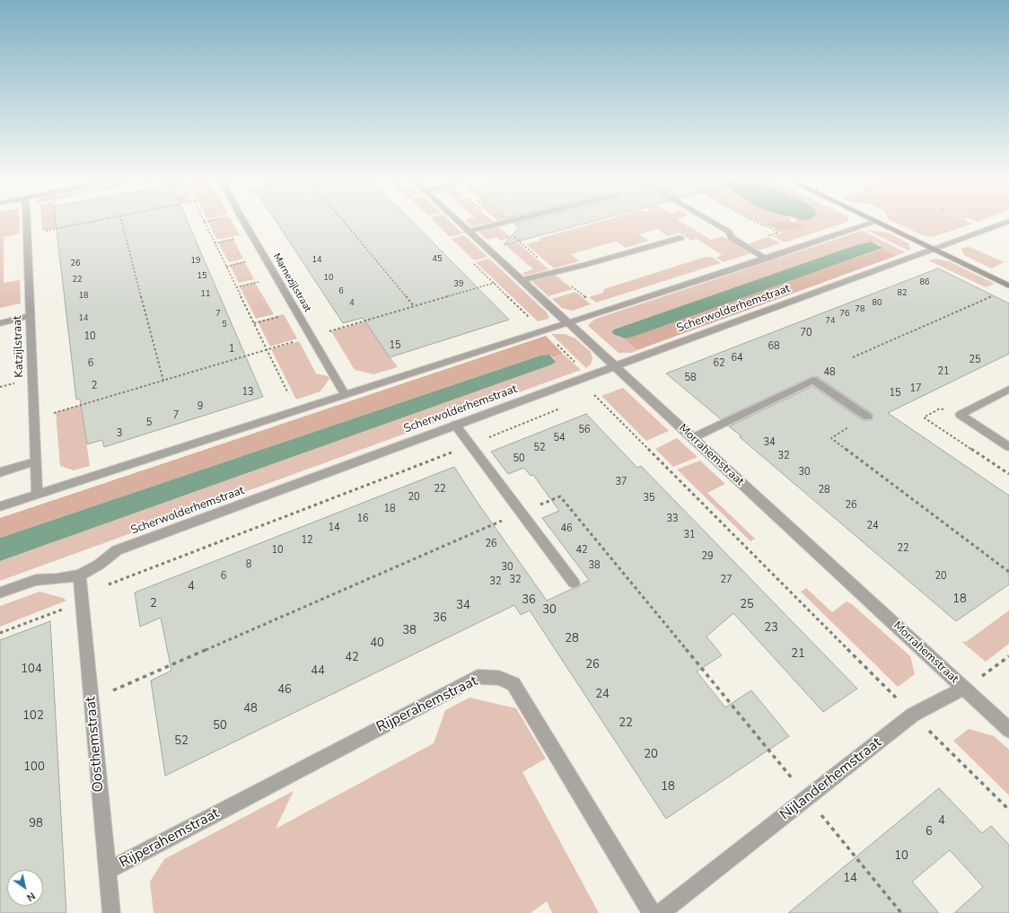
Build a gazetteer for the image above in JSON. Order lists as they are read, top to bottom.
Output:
{
  "streets": {
    "street": [
      "Marnezijlstraat",
      "Scherwolderhemstraat",
      "Katzijlstraat",
      "Morrahemstraat",
      "Rijperahemstraat",
      "Oosthemstraat",
      "Nijlanderhemstraat"
    ]
  },
  "crossings": [
    ["Scherwolderhemstraat", "Morrahemstraat"],
    ["Scherwolderhemstraat", "Oosthemstraat"],
    ["Morrahemstraat", "Nijlanderhemstraat"],
    ["Rijperahemstraat", "Oosthemstraat"]
  ],
  "house_numbers": [
    "45",
    "14",
    "19",
    "26",
    "15",
    "10",
    "22",
    "86",
    "39",
    "6",
    "82",
    "11",
    "18",
    "4",
    "80",
    "78",
    "7",
    "76",
    "14",
    "74",
    "5",
    "70",
    "10",
    "15",
    "68",
    "1",
    "64",
    "25",
    "6",
    "62",
    "21",
    "48",
    "58",
    "2",
    "17",
    "13",
    "15",
    "9",
    "7",
    "5",
    "56",
    "3",
    "54",
    "34",
    "52",
    "32",
    "50",
    "30",
    "37",
    "22",
    "28",
    "20",
    "35",
    "26",
    "18",
    "16",
    "33",
    "24",
    "14",
    "46",
    "31",
    "12",
    "26",
    "22",
    "10",
    "42",
    "29",
    "8",
    "38",
    "30",
    "6",
    "20",
    "32",
    "27",
    "32",
    "4",
    "18",
    "36",
    "2",
    "25",
    "34",
    "30",
    "36",
    "23",
    "38",
    "28",
    "40",
    "21",
    "42",
    "26",
    "104",
    "44",
    "46",
    "24",
    "48",
    "102",
    "22",
    "50",
    "52",
    "20",
    "100",
    "18",
    "4",
    "98",
    "6",
    "10",
    "14"
  ],
  "north": "bottom right"
}
